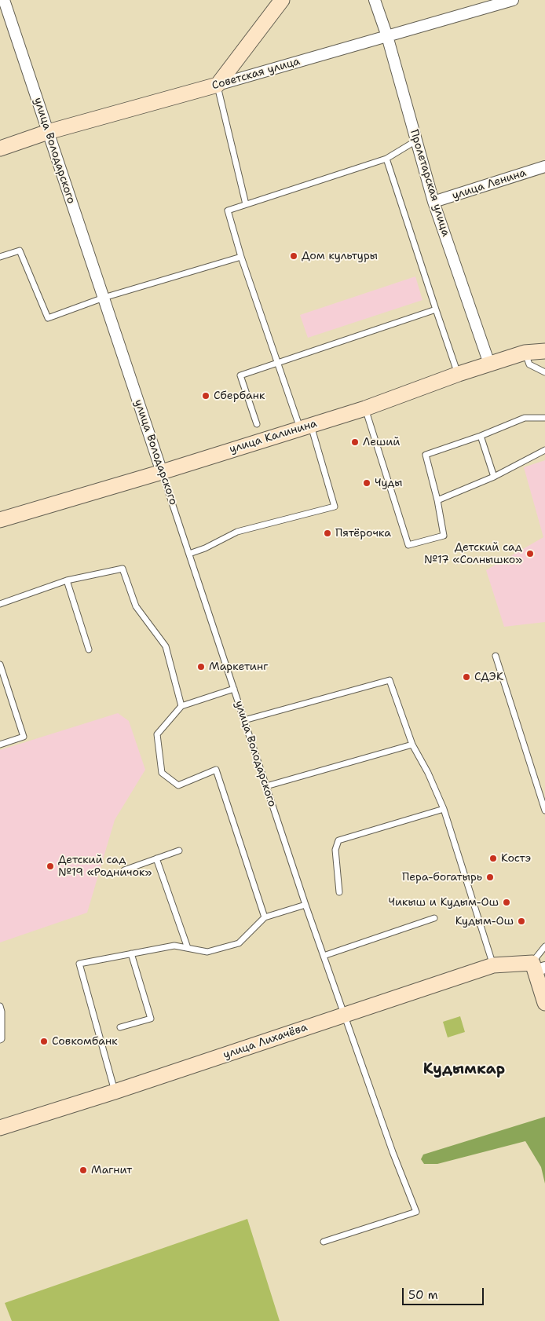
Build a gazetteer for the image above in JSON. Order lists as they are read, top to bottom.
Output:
{
  "streets": {
    "street": [
      "Советская улица",
      "улица Володарского",
      "Пролетарская улица",
      "улица Ленина",
      "улица Калинина",
      "улица Лихачёва"
    ]
  },
  "crossings": [
    ["Советская улица", "улица Володарского"],
    ["Советская улица", "Пролетарская улица"],
    ["улица Володарского", "улица Калинина"],
    ["улица Володарского", "улица Лихачёва"],
    ["Пролетарская улица", "улица Ленина"],
    ["Пролетарская улица", "улица Калинина"]
  ],
  "districts": ["Кудымкар"],
  "places": [
    "Дом культуры",
    "Сбербанк",
    "Леший",
    "Чуды",
    "Пятёрочка",
    "Детский сад №17 «Солнышко»",
    "Маркетинг",
    "СДЭК",
    "Костэ",
    "Детский сад №19 «Родничок»",
    "Пера-богатырь",
    "Чикыш и Кудым-Ош",
    "Кудым-Ош",
    "Совкомбанк",
    "Магнит"
  ],
  "scale_bar": "50 m"
}
